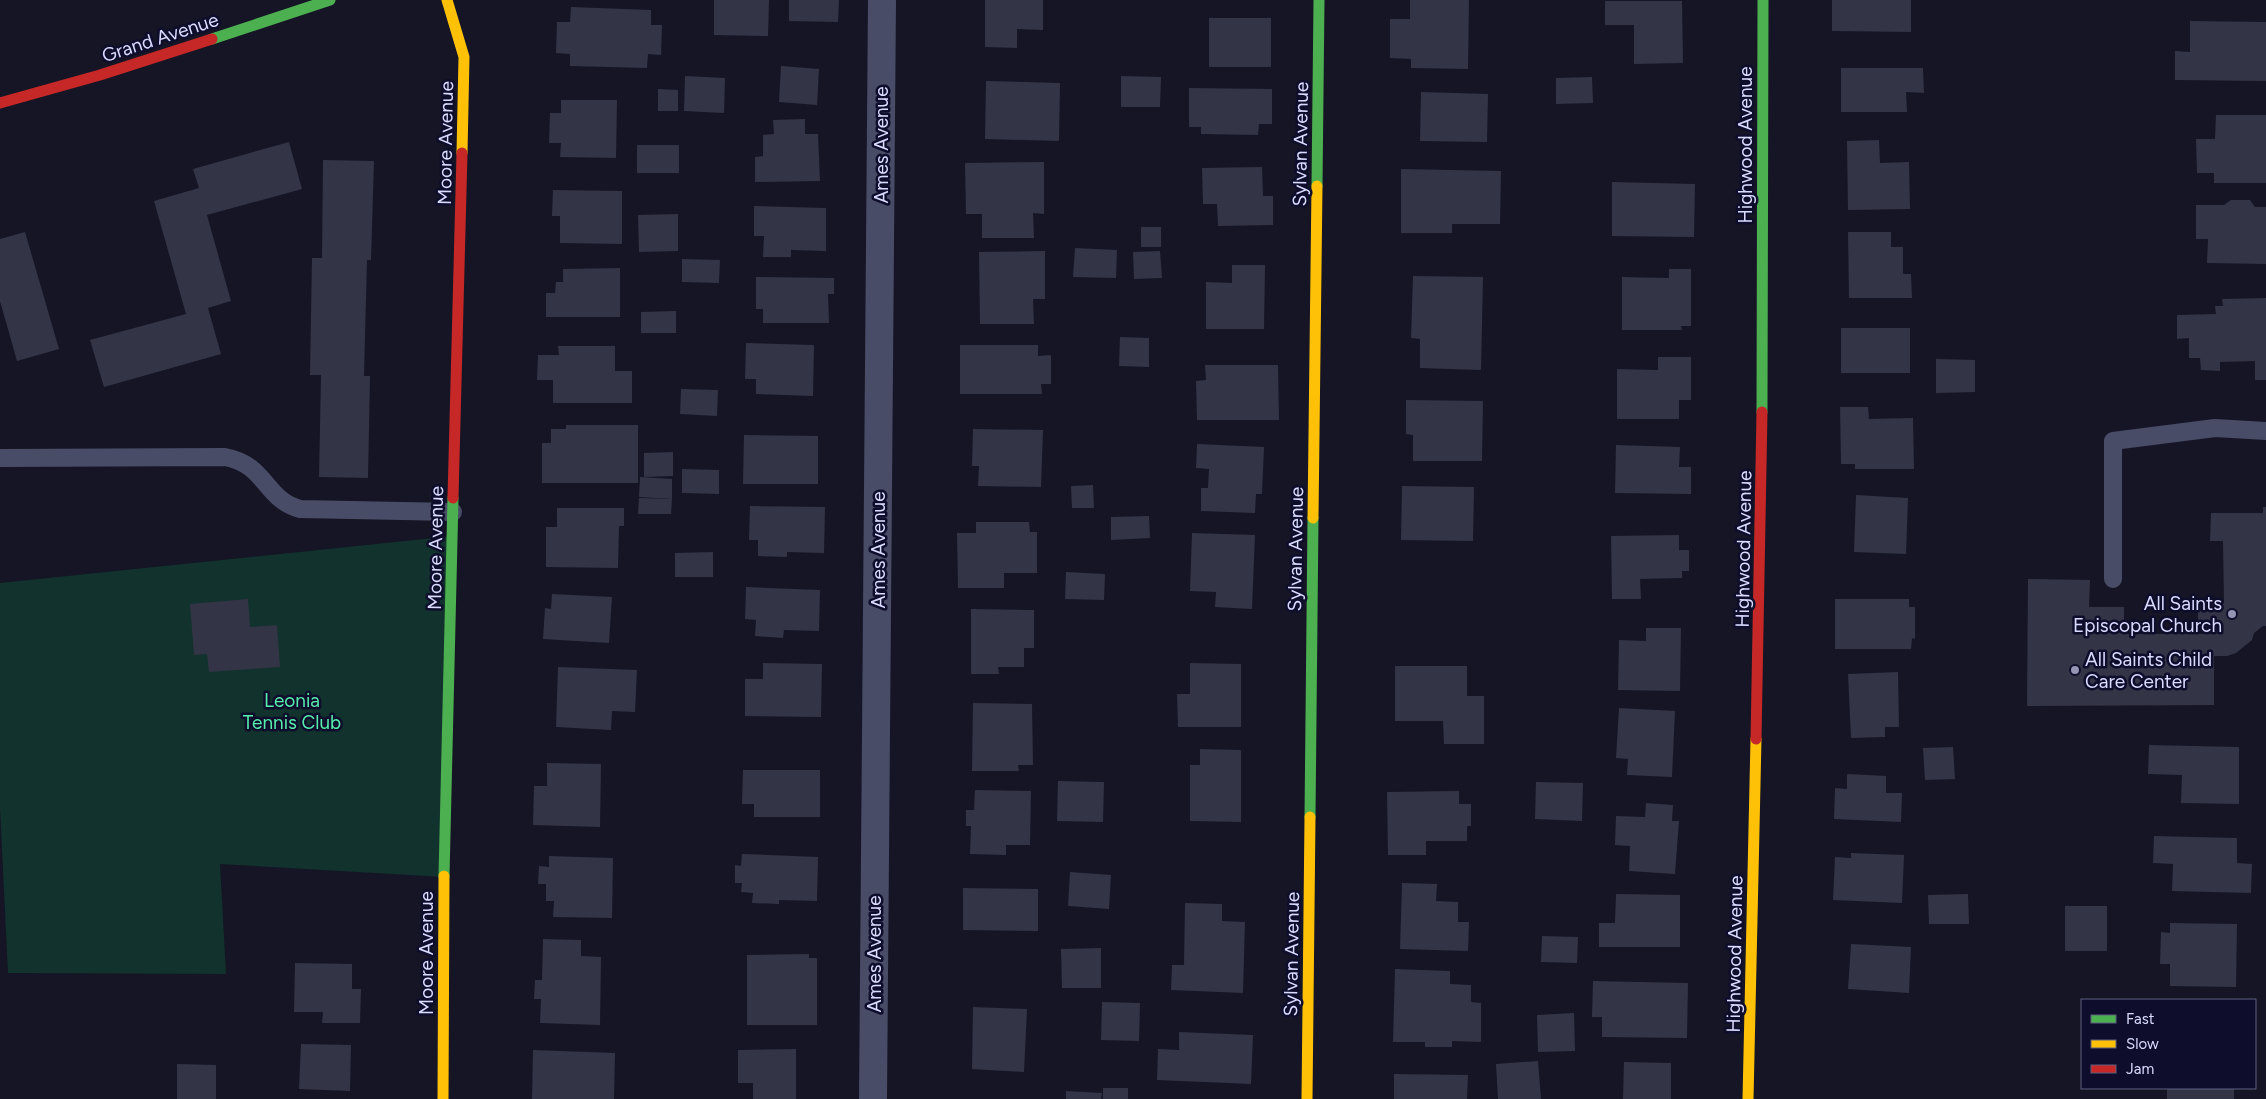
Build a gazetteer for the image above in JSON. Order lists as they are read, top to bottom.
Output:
{
  "streets": {
    "street": [
      "Grand Avenue",
      "Moore Avenue",
      "Sylvan Avenue",
      "Ames Avenue",
      "Highwood Avenue"
    ]
  },
  "parks": ["Leonia Tennis Club"],
  "places": ["All Saints Episcopal Church", "All Saints Child Care Center"],
  "legend": ["Fast", "Slow", "Jam"]
}
